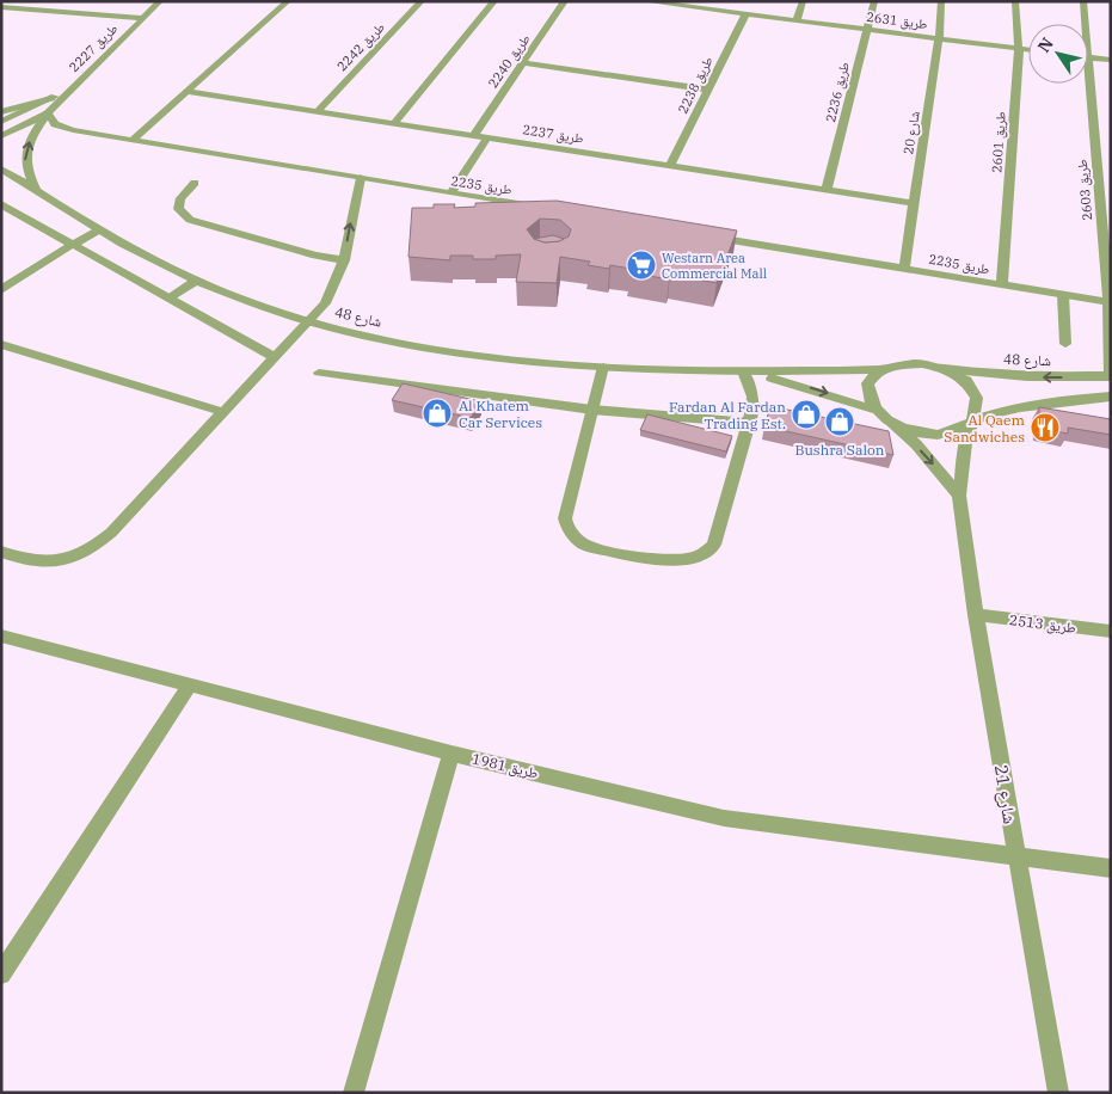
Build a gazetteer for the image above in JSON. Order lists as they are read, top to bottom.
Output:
{
  "streets": {
    "street": [
      "طريق 2631",
      "طريق 2242",
      "طريق 2227",
      "طريق 2240",
      "طريق 2238",
      "طريق 2236",
      "شارع 20",
      "طريق 2237",
      "طريق 2601",
      "طريق 2235",
      "طريق 2603",
      "شارع 48",
      "طريق 2513",
      "طريق 1981",
      "شارع 21"
    ]
  },
  "crossings": [
    ["طريق 2631", "طريق 2238"],
    ["طريق 2631", "طريق 2236"],
    ["طريق 2631", "شارع 20"],
    ["طريق 2631", "طريق 2601"],
    ["طريق 2242", "طريق 2237"],
    ["طريق 2227", "طريق 2235"],
    ["طريق 2240", "طريق 2237"],
    ["طريق 2238", "طريق 2237"],
    ["طريق 2236", "طريق 2237"],
    ["شارع 20", "طريق 2237"],
    ["شارع 20", "طريق 2235"],
    ["طريق 2601", "طريق 2235"],
    ["طريق 2235", "طريق 2603"],
    ["طريق 2603", "شارع 48"],
    ["شارع 48", "شارع 21"],
    ["طريق 2513", "شارع 21"],
    ["طريق 1981", "شارع 21"]
  ],
  "places": {
    "supermarket": ["Westarn Area Commercial Mall"],
    "shop": ["Al Khatem Car Services", "Fardan Al Fardan Trading Est.", "Bushra Salon"],
    "restaurant": ["Al Qaem Sandwiches"]
  },
  "north": "top left"
}
